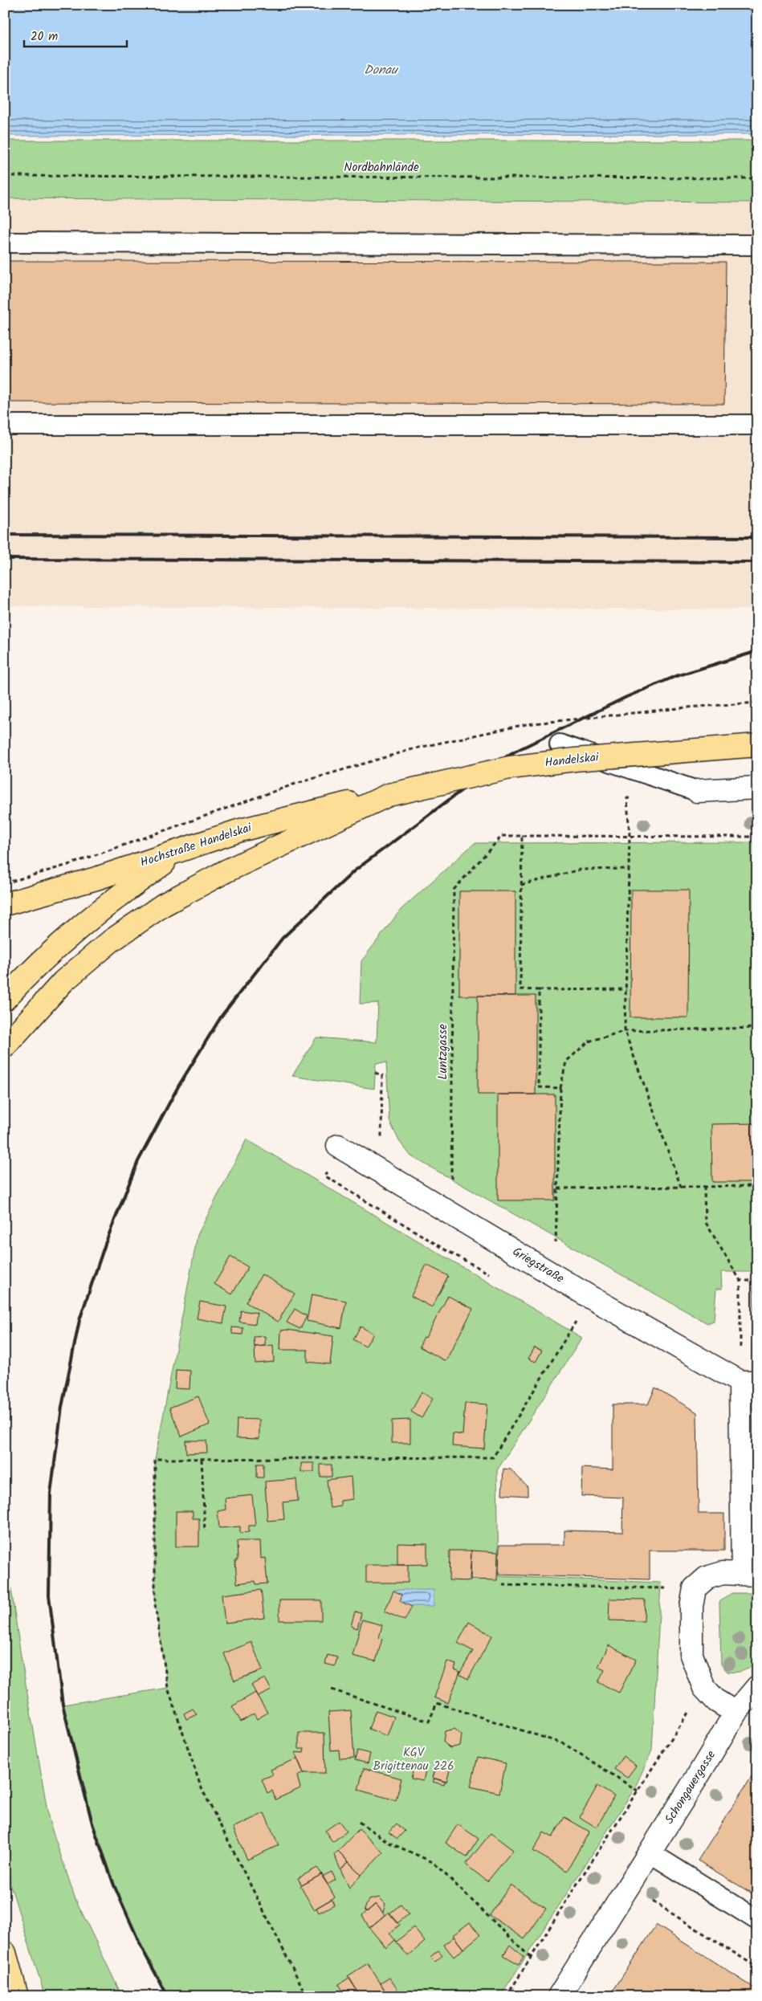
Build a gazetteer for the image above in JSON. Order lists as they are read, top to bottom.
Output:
{
  "streets": {
    "highway": ["Handelskai", "Hochstraße Handelskai"],
    "street": ["Griegstraße", "Schongauergasse"],
    "path": ["Nordbahnlände", "Luntzgasse"]
  },
  "crossings": [
    ["Handelskai", "Hochstraße Handelskai"],
    ["Luntzgasse", "Griegstraße"]
  ],
  "water": ["Donau"],
  "parks": ["KGV Brigittenau 226"],
  "scale_bar": "20 m"
}
